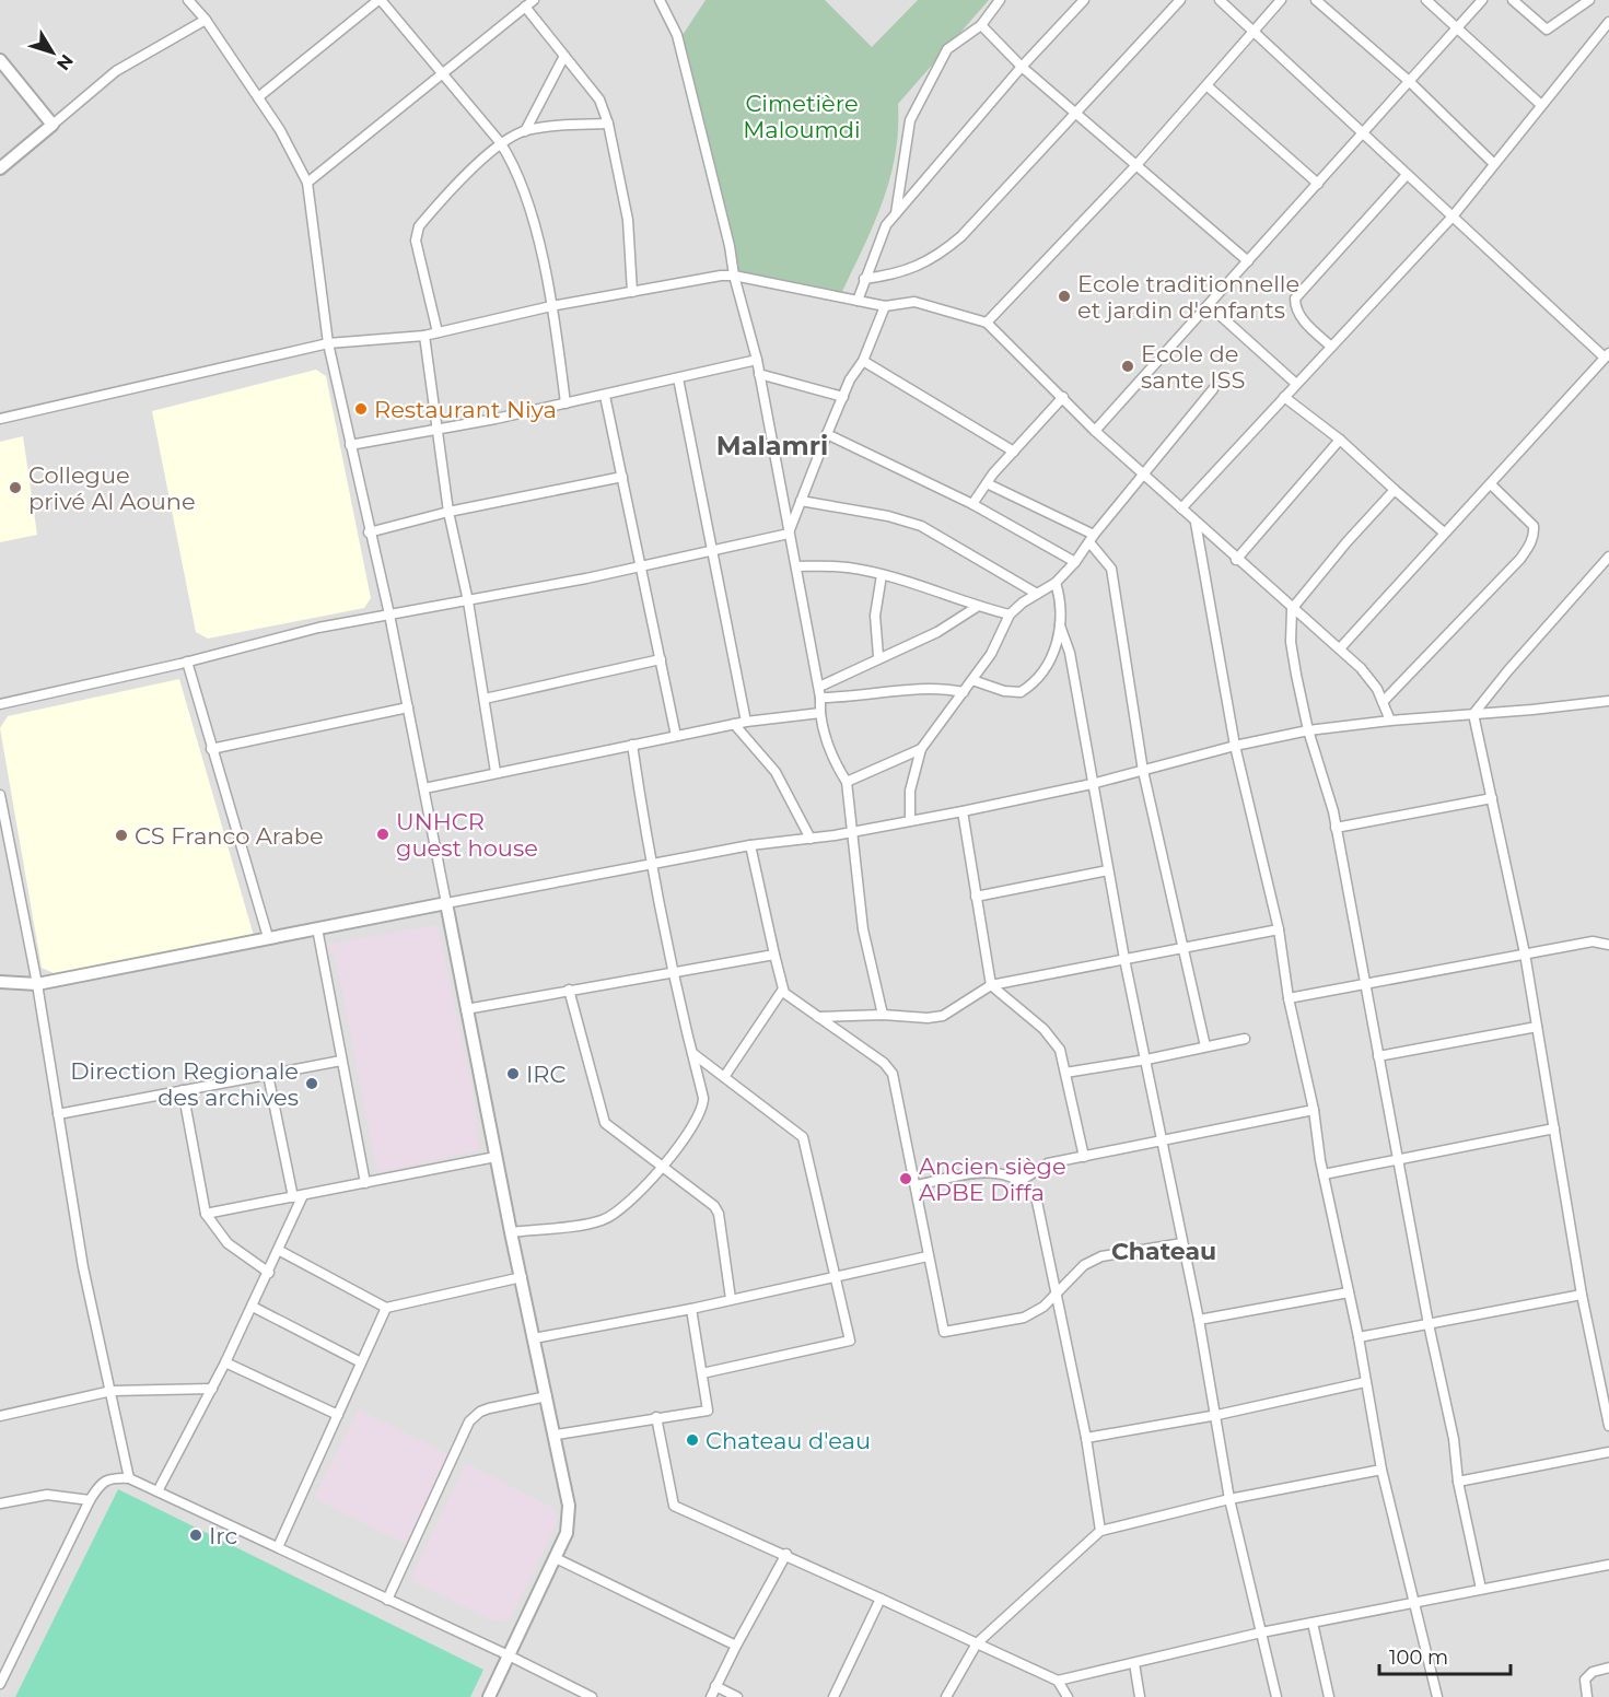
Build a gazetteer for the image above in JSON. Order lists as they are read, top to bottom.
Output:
{
  "districts": ["Malamri", "Chateau"],
  "parks": ["Cimetière Maloumdi"],
  "places": [
    "Ecole traditionnelle et jardin d'enfants",
    "Ecole de sante ISS",
    "Restaurant Niya",
    "Collegue privé Al Aoune",
    "UNHCR guest house",
    "CS Franco Arabe",
    "IRC",
    "Direction Regionale des archives",
    "Ancien siège APBE Diffa",
    "Chateau d'eau",
    "Irc"
  ],
  "scale_bar": "100 m",
  "north": "bottom right"
}
